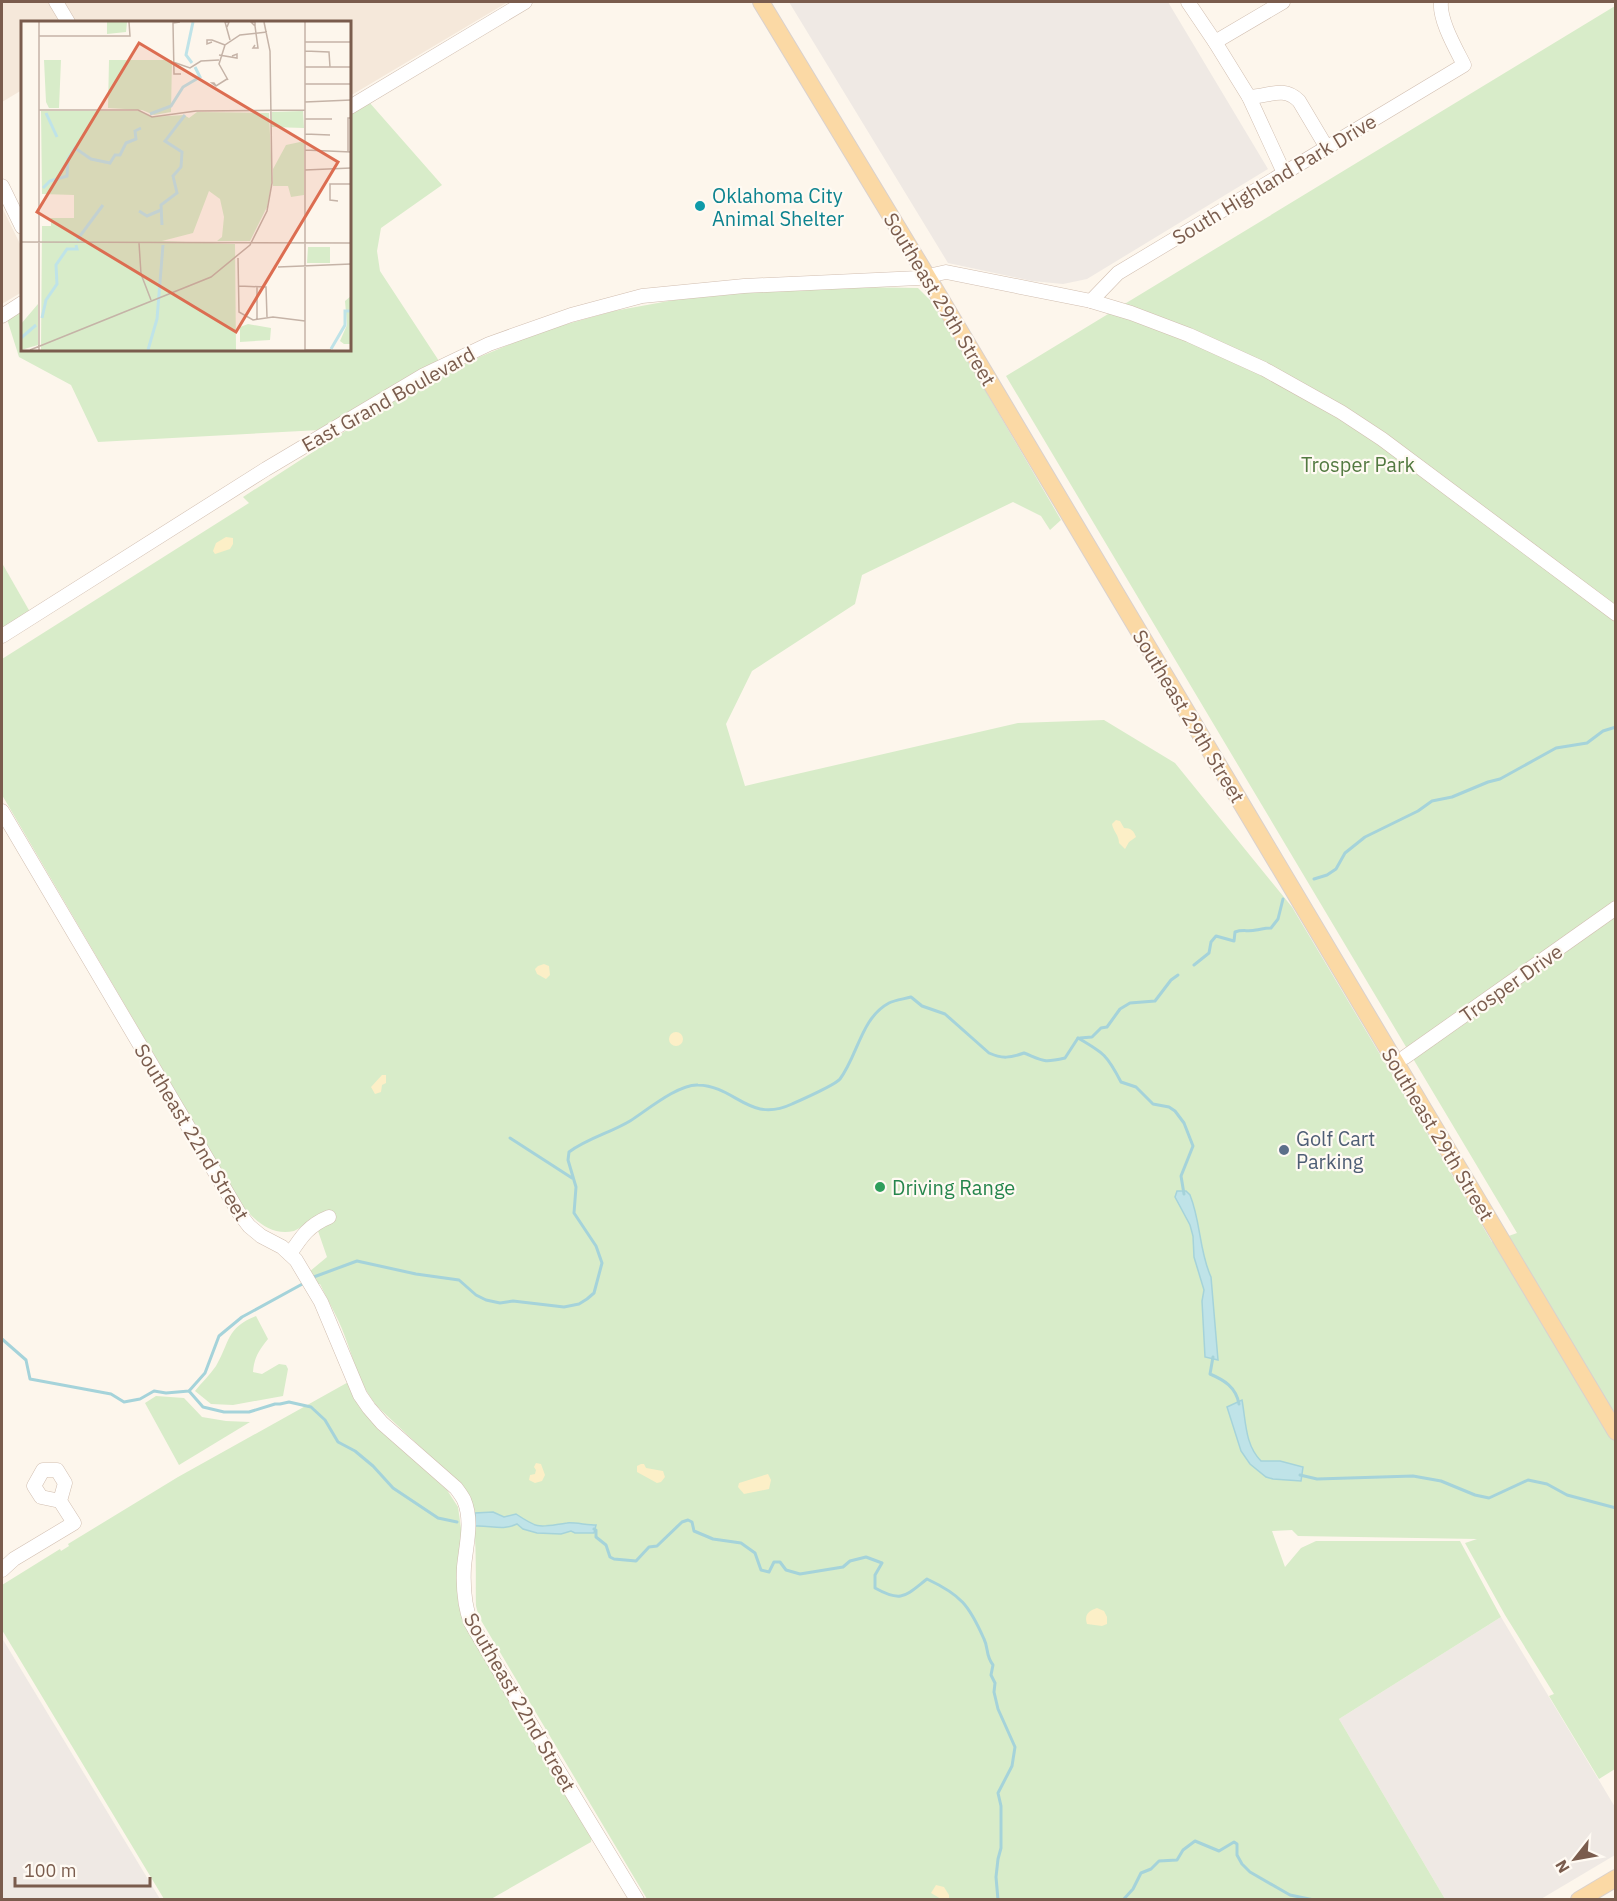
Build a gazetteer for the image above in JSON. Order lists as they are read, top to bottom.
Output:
{
  "streets": {
    "main road": ["Southeast 29th Street"],
    "street": [
      "South Highland Park Drive",
      "East Grand Boulevard",
      "Trosper Drive",
      "Southeast 22nd Street"
    ]
  },
  "crossings": [
    ["South Highland Park Drive", "East Grand Boulevard"],
    ["Southeast 29th Street", "East Grand Boulevard"],
    ["Southeast 29th Street", "Trosper Drive"]
  ],
  "parks": ["Trosper Park"],
  "places": ["Oklahoma City Animal Shelter", "Golf Cart Parking", "Driving Range"],
  "scale_bar": "100 m",
  "north": "bottom left"
}
